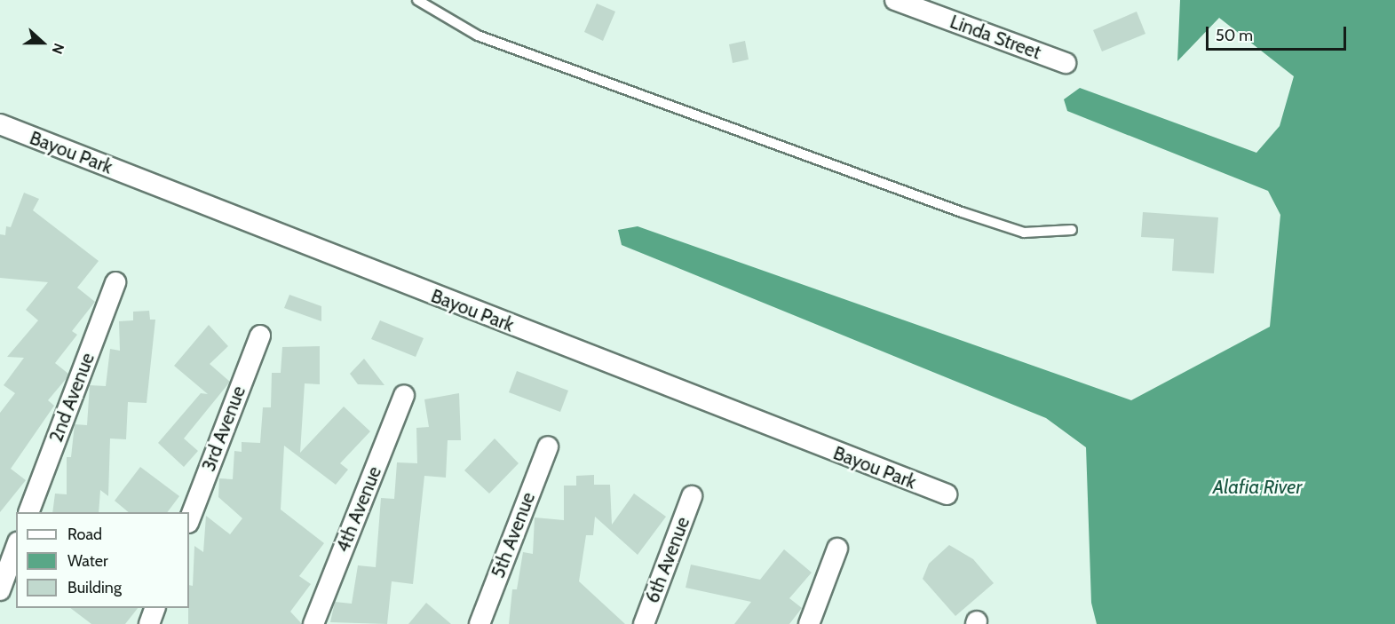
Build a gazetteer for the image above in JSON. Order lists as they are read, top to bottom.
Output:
{
  "streets": {
    "street": [
      "Linda Street",
      "Bayou Park",
      "2nd Avenue",
      "3rd Avenue",
      "4th Avenue",
      "5th Avenue",
      "6th Avenue"
    ]
  },
  "water": ["Alafia River"],
  "legend": ["Road", "Water", "Building"],
  "scale_bar": "50 m",
  "north": "right"
}
